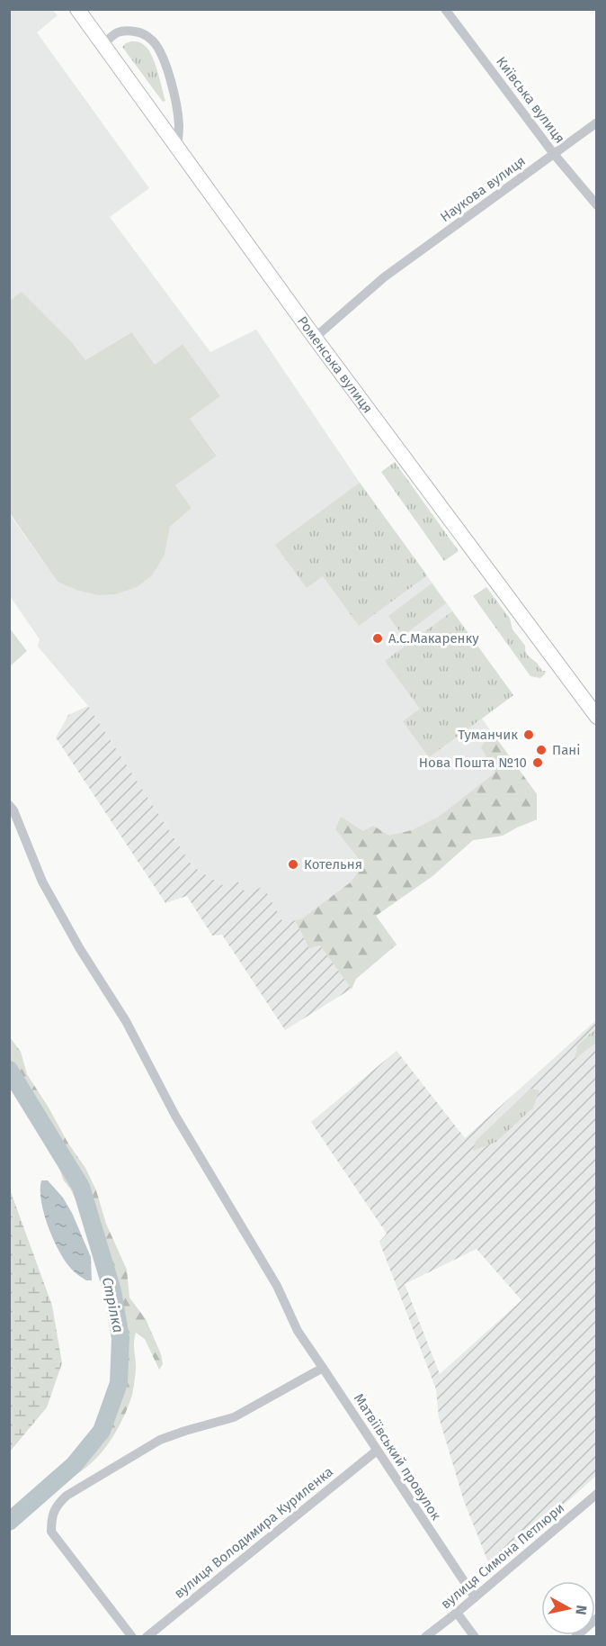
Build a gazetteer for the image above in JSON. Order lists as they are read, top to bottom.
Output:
{
  "streets": {
    "main road": ["Роменська вулиця"],
    "street": [
      "Київська вулиця",
      "Наукова вулиця",
      "Матвіївський провулок",
      "вулиця Володимира Куриленка",
      "вулиця Симона Петлюри"
    ]
  },
  "crossings": [
    ["Київська вулиця", "Наукова вулиця"],
    ["Наукова вулиця", "Роменська вулиця"],
    ["Матвіївський провулок", "вулиця Володимира Куриленка"],
    ["Матвіївський провулок", "вулиця Симона Петлюри"]
  ],
  "water": ["Стрілка"],
  "places": [
    "А.С.Макаренку",
    "Туманчик",
    "Пані",
    "Нова Пошта №10",
    "Котельня"
  ],
  "north": "right"
}
